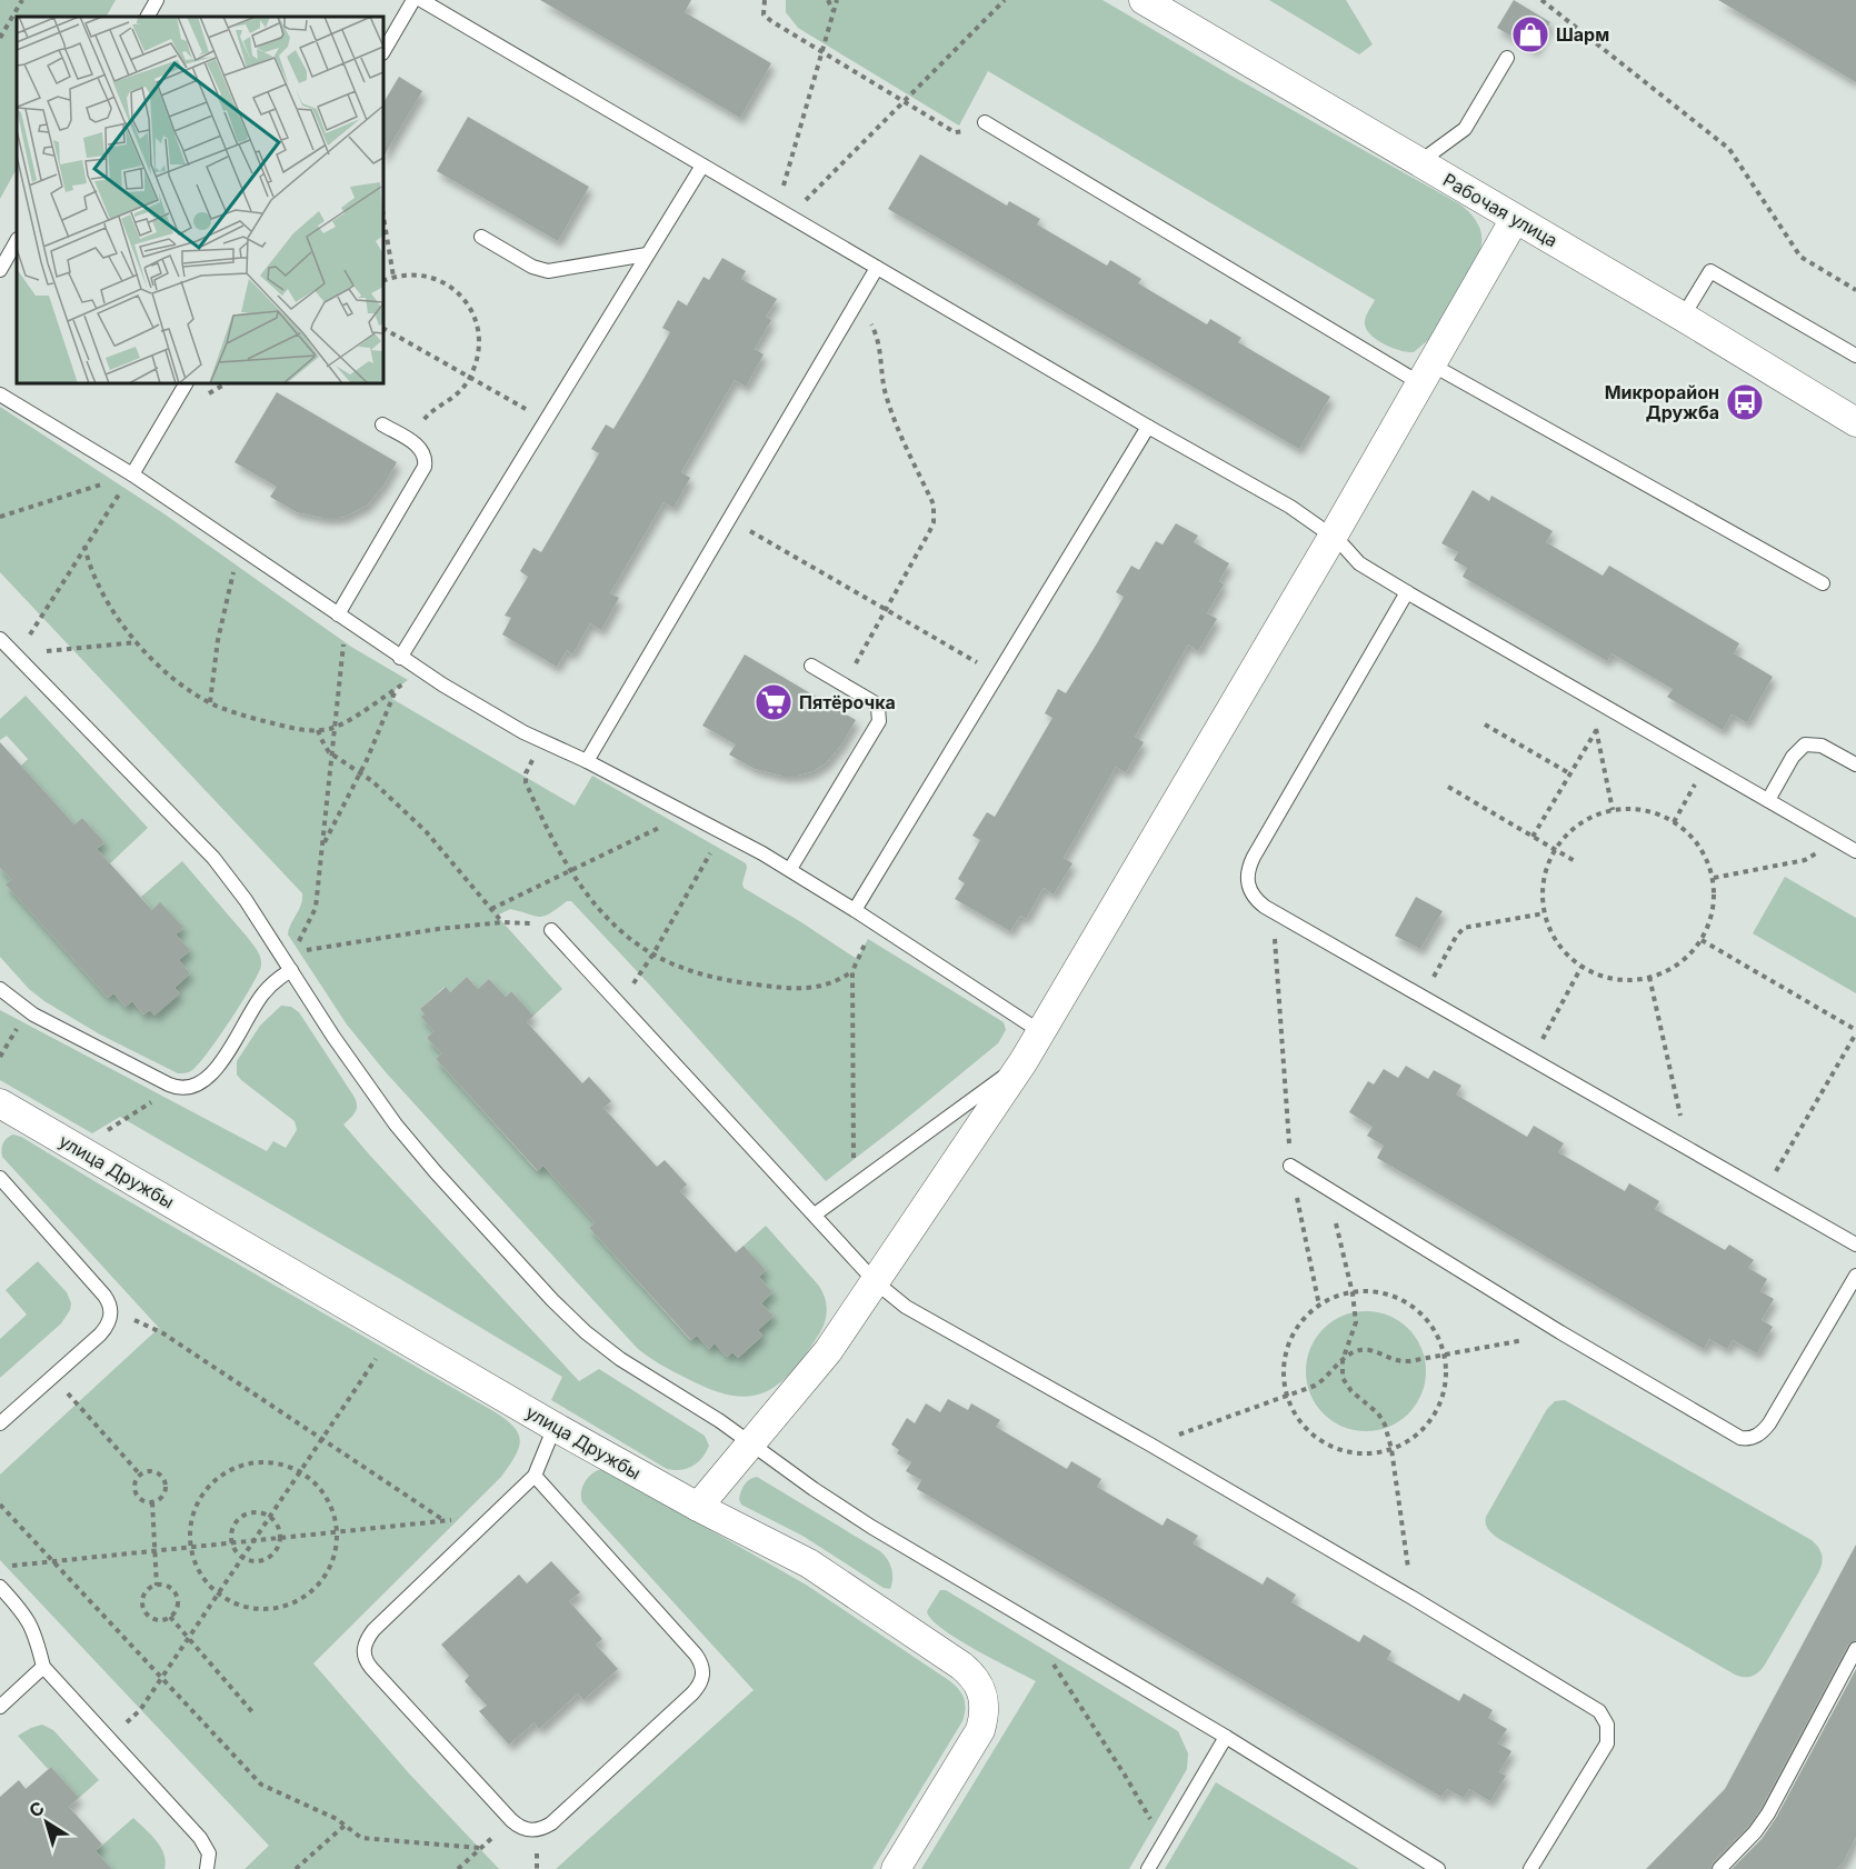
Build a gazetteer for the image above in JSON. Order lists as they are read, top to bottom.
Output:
{
  "streets": {
    "street": ["Рабочая улица", "улица Дружбы"]
  },
  "places": {
    "shop": ["Шарм"],
    "bus stop": ["Микрорайон Дружба"],
    "supermarket": ["Пятёрочка"]
  },
  "north": "top left"
}
